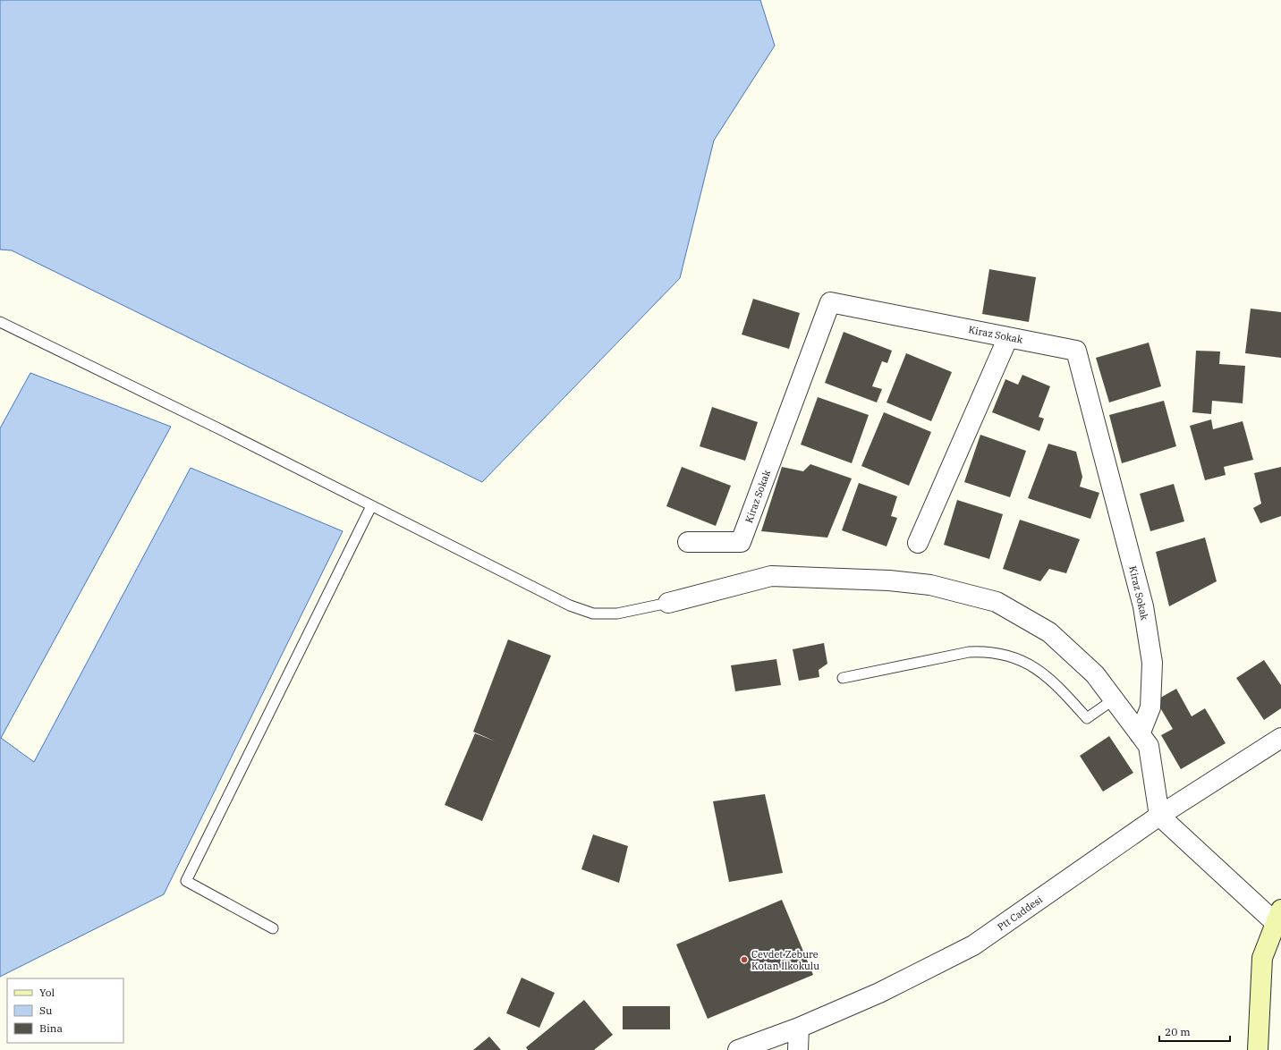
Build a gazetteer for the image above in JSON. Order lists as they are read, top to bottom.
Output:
{
  "streets": {
    "street": ["Kiraz Sokak", "Ptt Caddesi"]
  },
  "places": ["Cevdet Zebure Kotan İlkokulu"],
  "legend": ["Yol", "Su", "Bina"],
  "scale_bar": "20 m"
}
